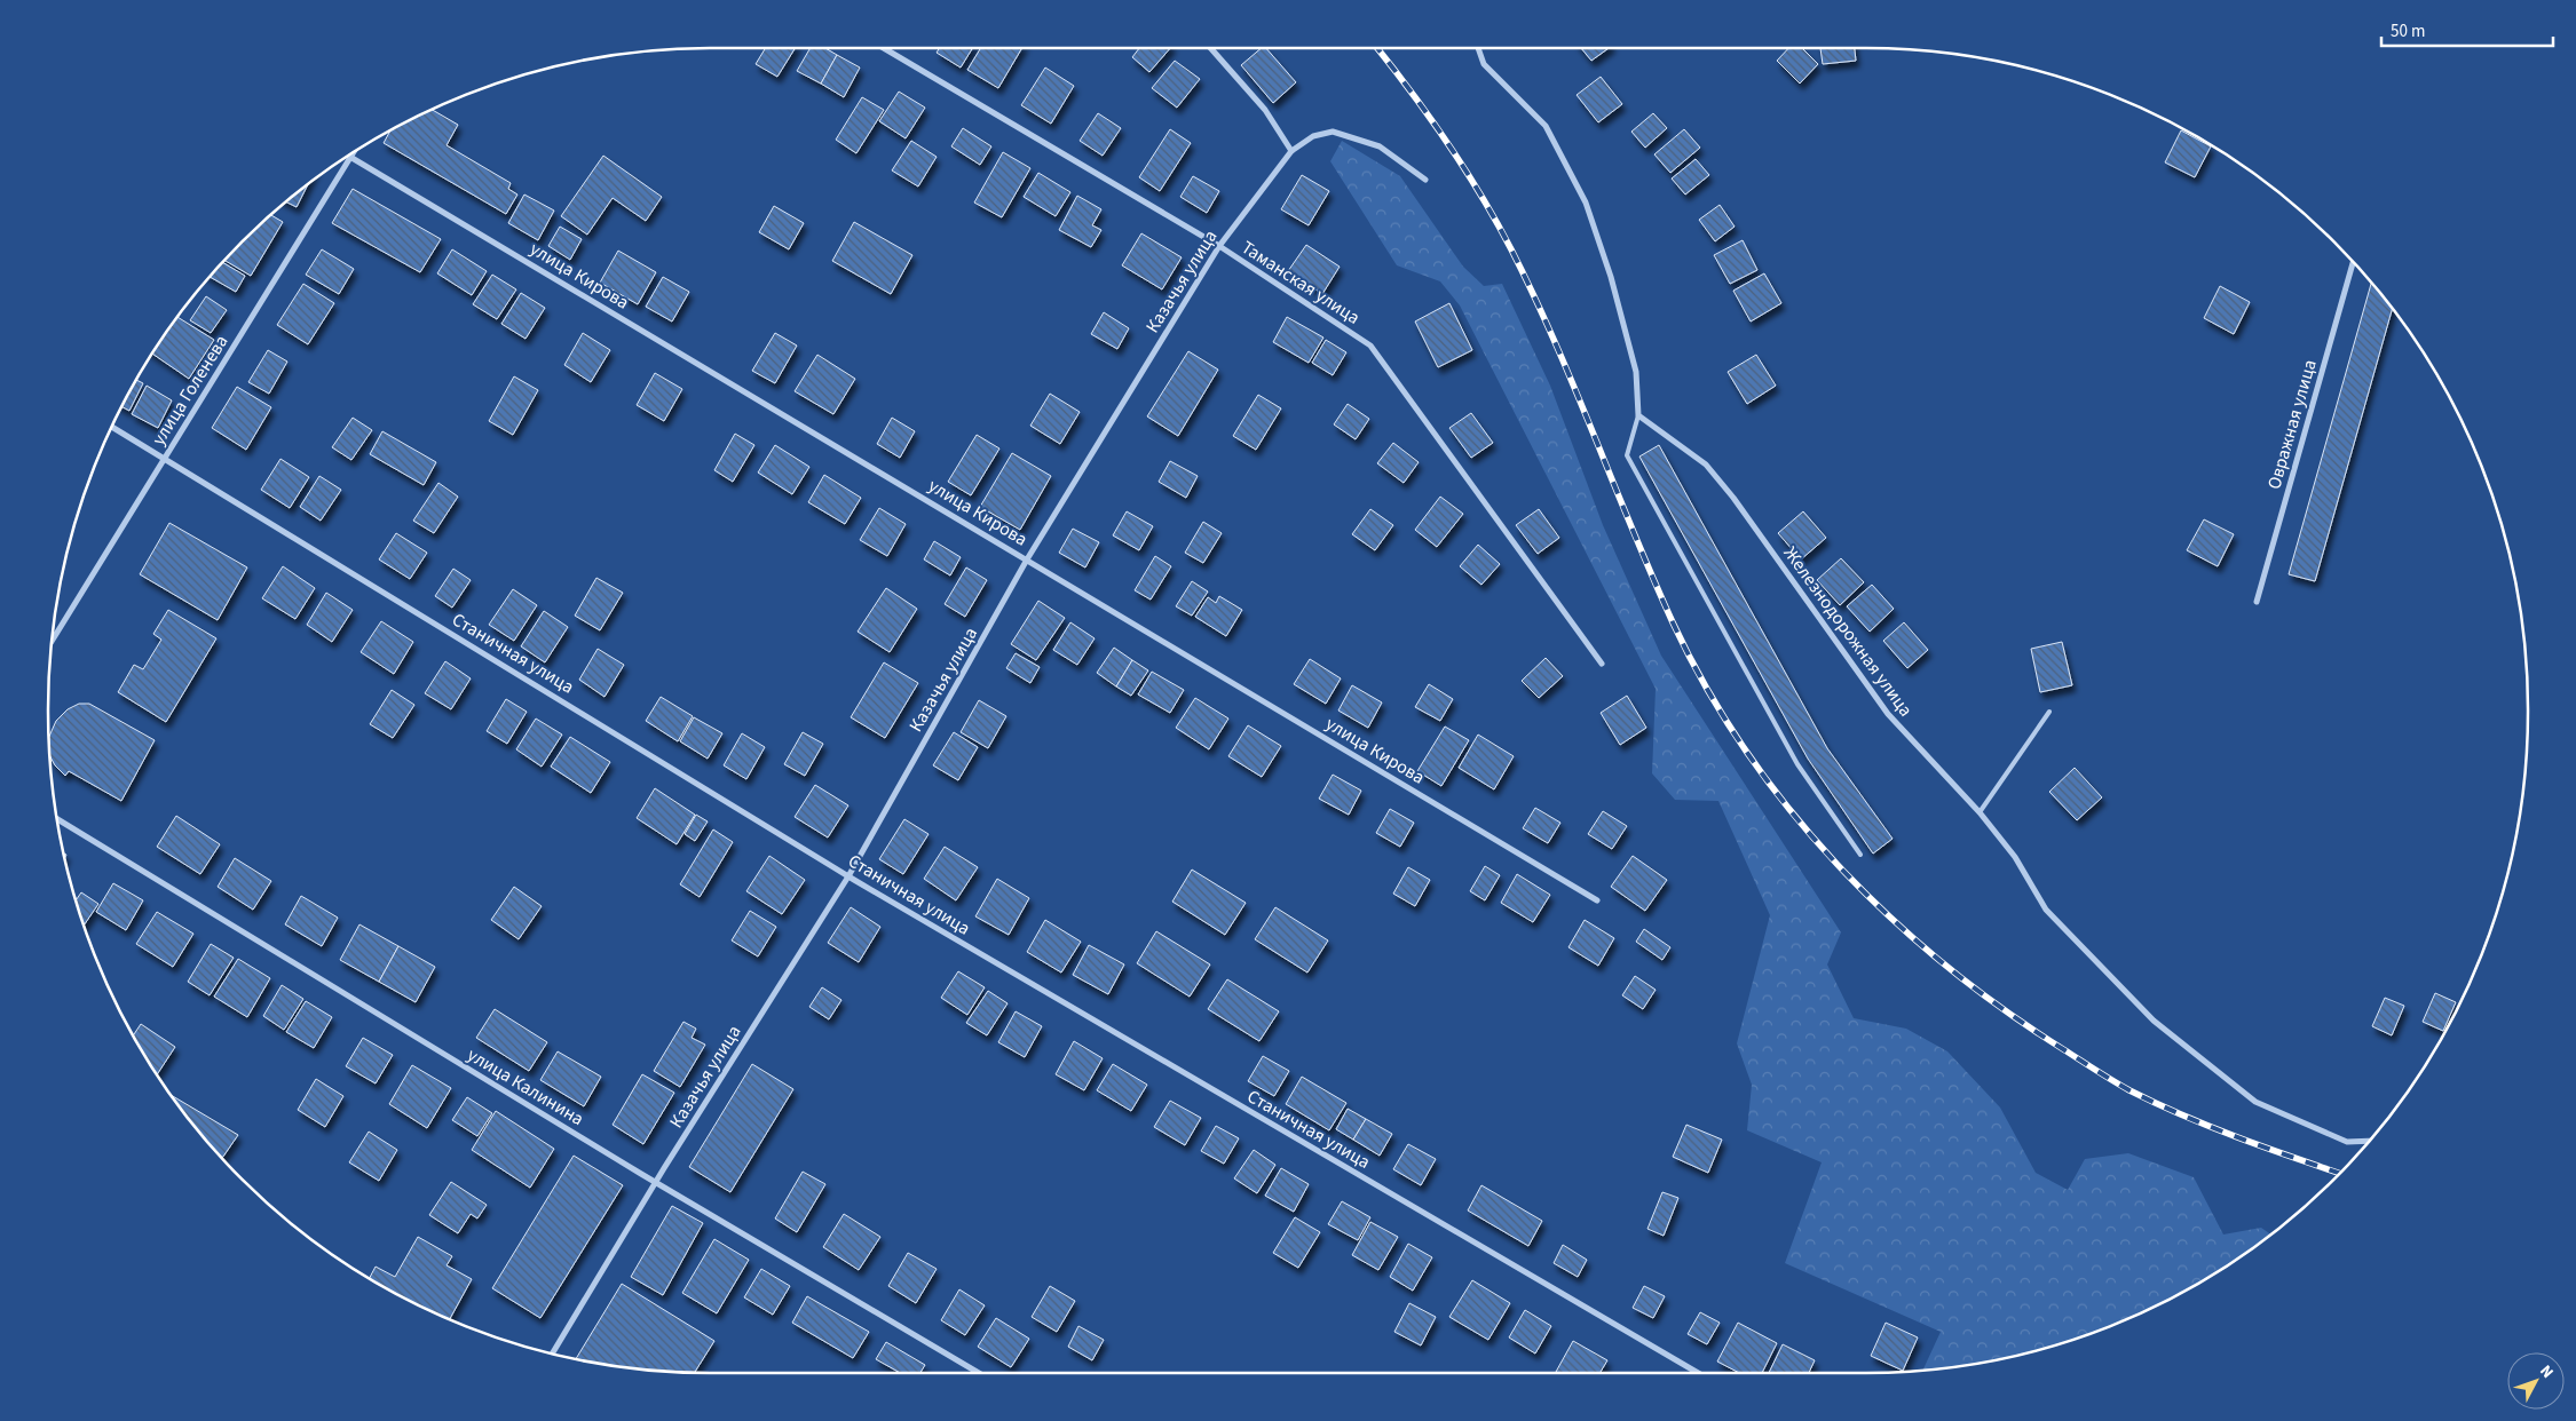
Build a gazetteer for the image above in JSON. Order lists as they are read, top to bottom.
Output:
{
  "streets": {
    "street": [
      "улица Кирова",
      "Казачья улица",
      "Таманская улица",
      "улица Голенева",
      "Овражная улица",
      "Железнодорожная улица",
      "Станичная улица",
      "улица Калинина"
    ]
  },
  "crossings": [
    ["улица Кирова", "Казачья улица"],
    ["улица Кирова", "улица Голенева"],
    ["Казачья улица", "Таманская улица"],
    ["Казачья улица", "Станичная улица"],
    ["Казачья улица", "улица Калинина"],
    ["улица Голенева", "Станичная улица"]
  ],
  "scale_bar": "50 m",
  "north": "top right"
}
